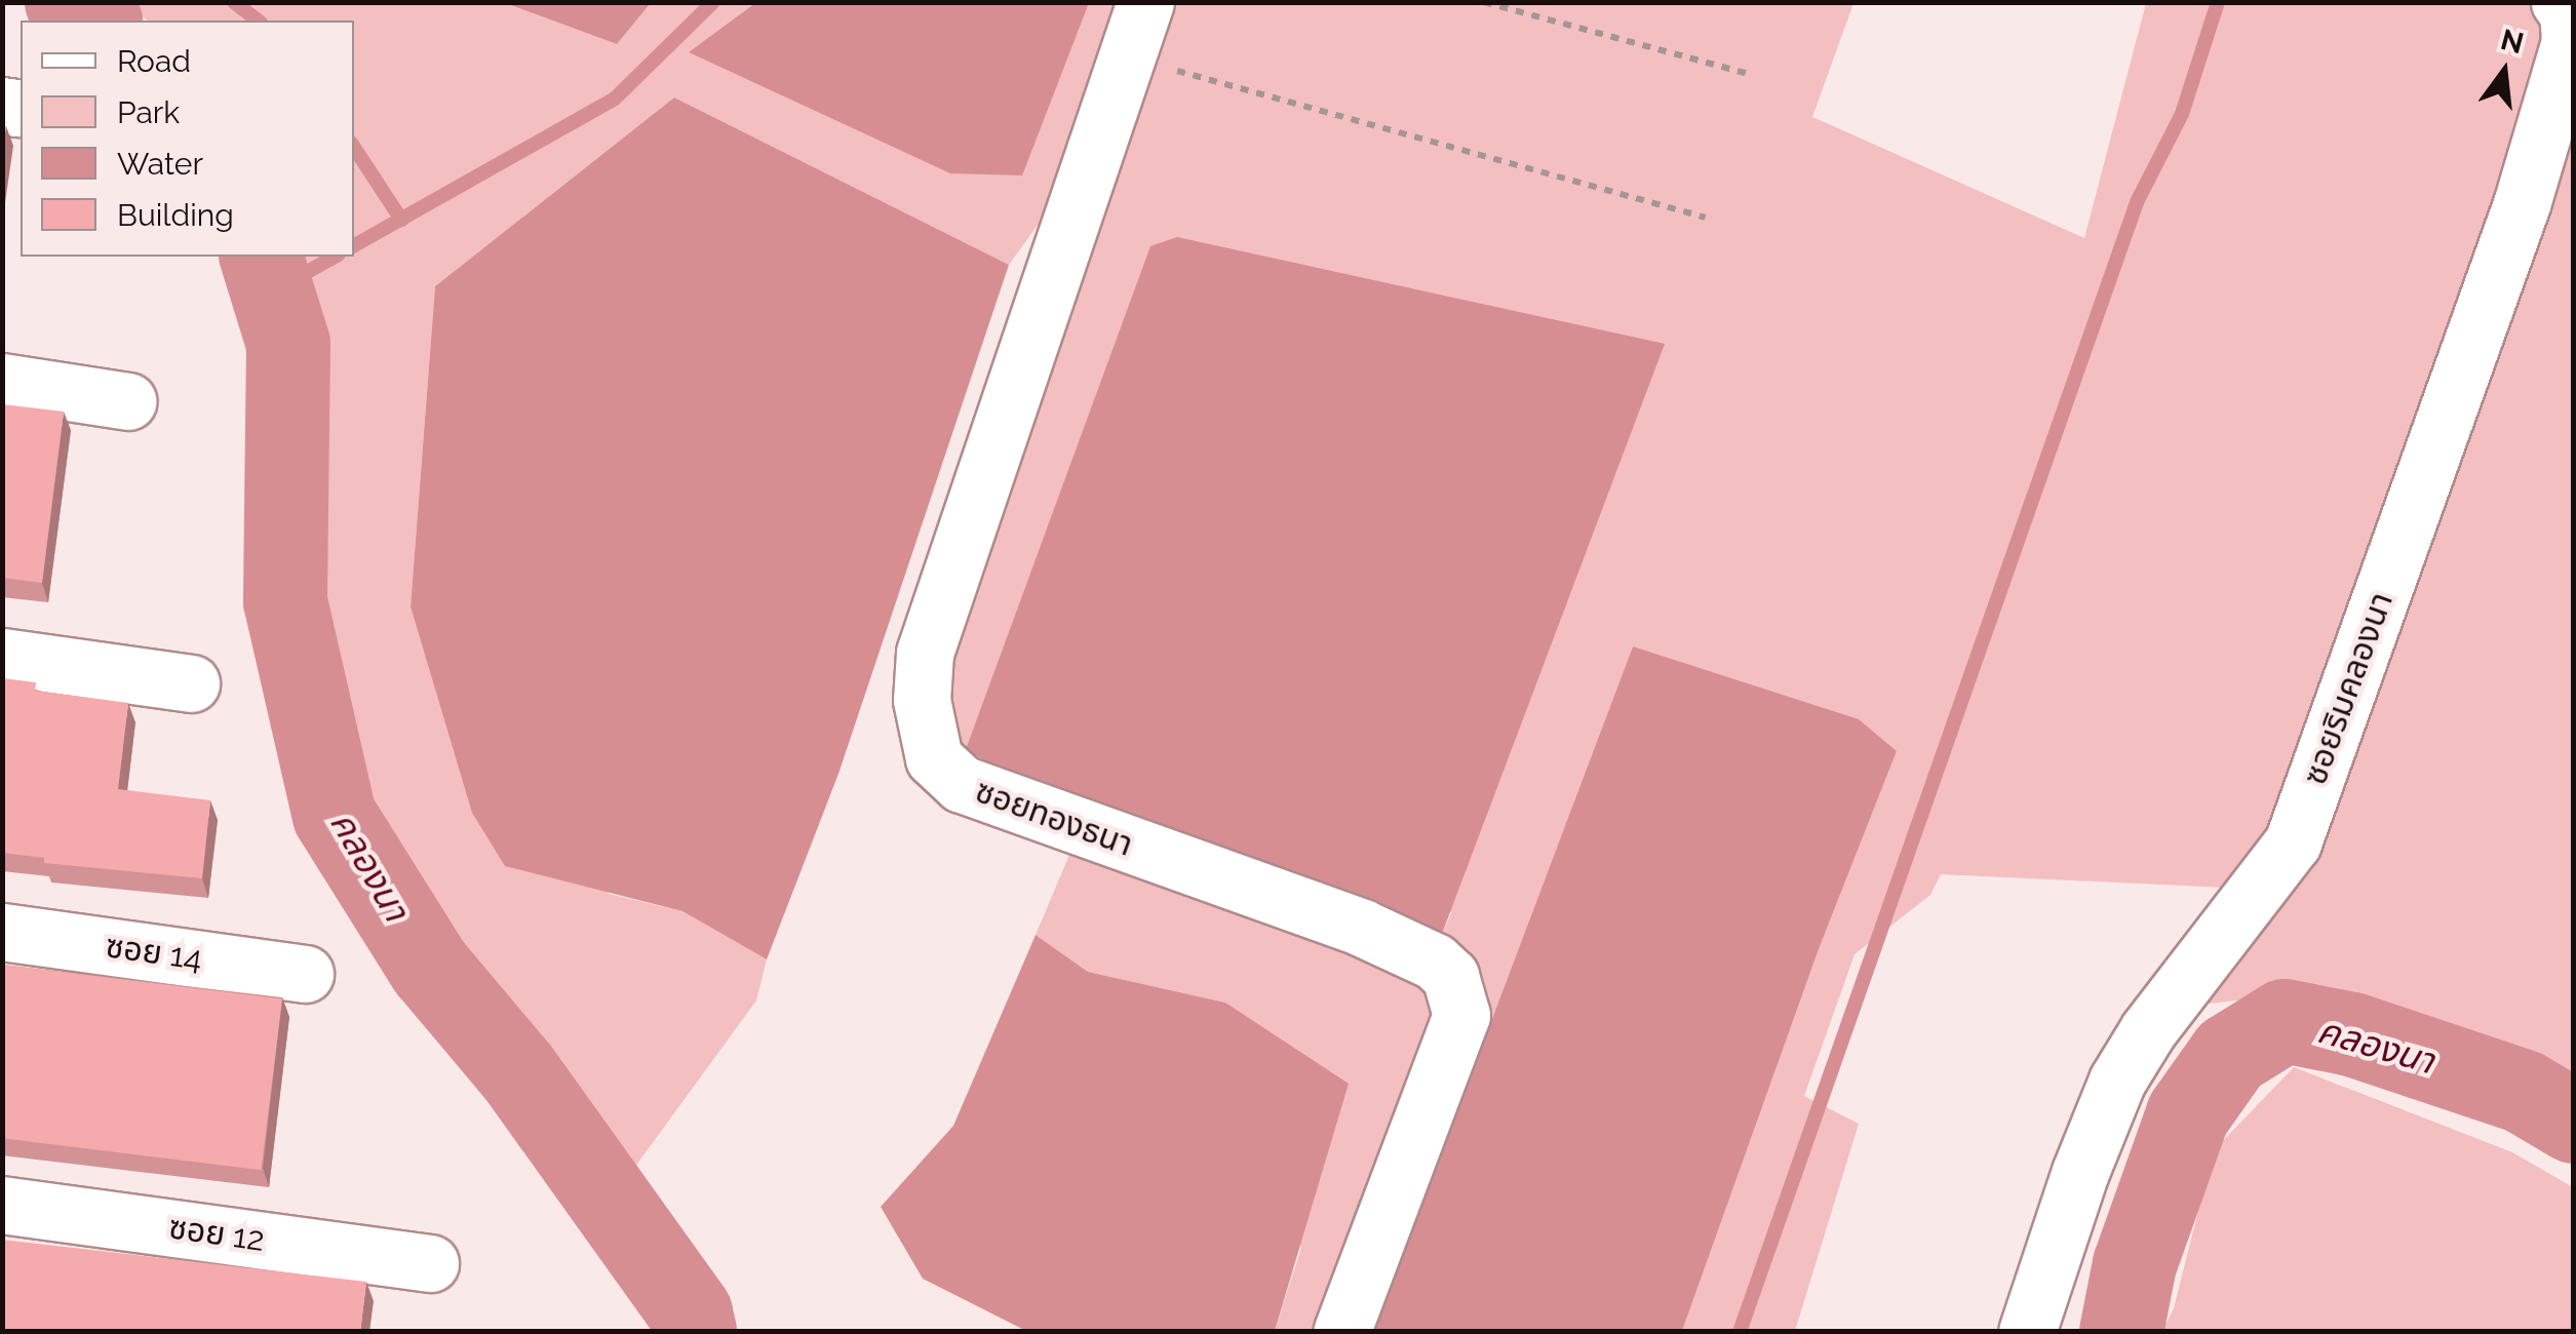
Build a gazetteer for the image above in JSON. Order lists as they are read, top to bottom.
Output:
{
  "streets": {
    "street": [
      "ซอยริมคลองนา",
      "ซอยทองธนา",
      "ซอย 14",
      "ซอย 12"
    ]
  },
  "water": ["คลองนา"],
  "legend": [
    "Road",
    "Park",
    "Water",
    "Building"
  ],
  "north": "top"
}
